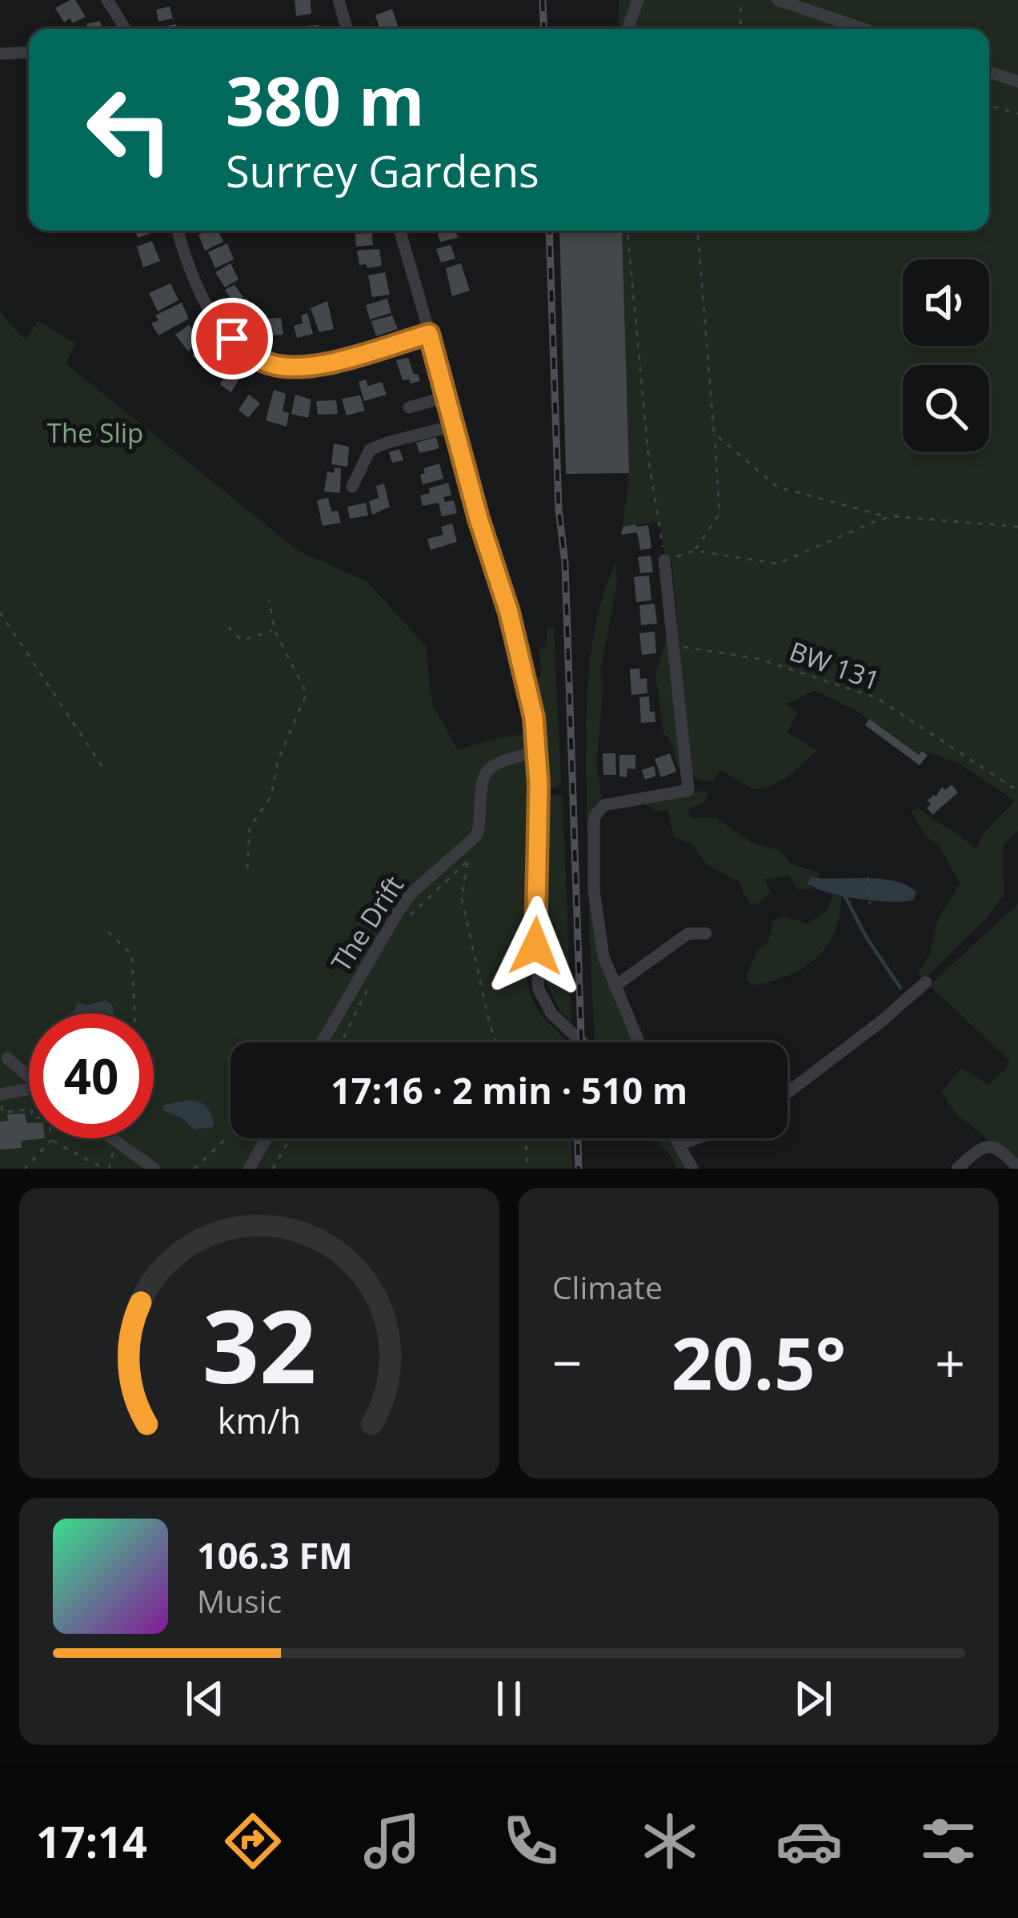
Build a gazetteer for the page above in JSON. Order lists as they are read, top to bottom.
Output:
{
  "streets": {
    "street": ["The Drift"],
    "path": ["BW 131"]
  },
  "parks": ["The Slip"],
  "page": {
    "turn": ["380 m", "Surrey Gardens"],
    "limit": "40",
    "trip": "17:16 · 2 min · 510 m",
    "tile": "Climate",
    "heat": ["−", "20.5°", "+"],
    "song": ["106.3 FM", "Music"],
    "tabs": "17:14",
    "gauge": ["32", "km/h"]
  }
}
